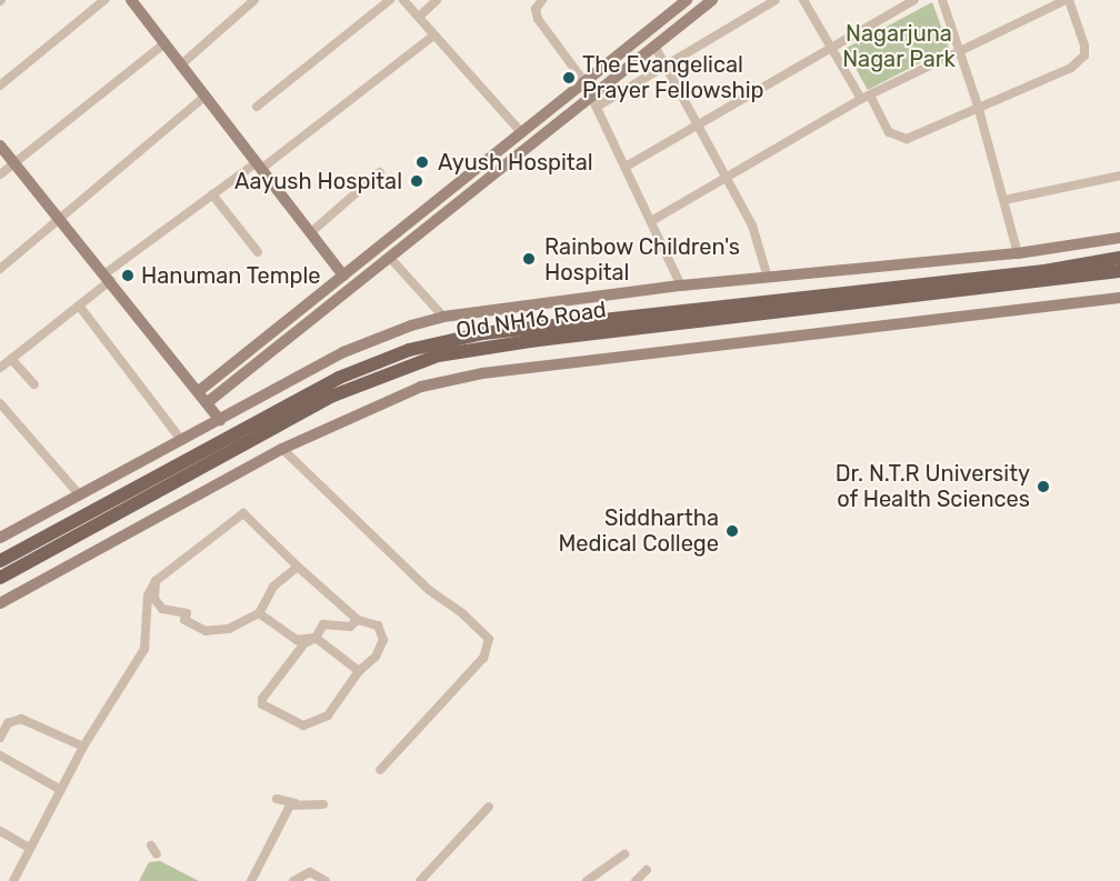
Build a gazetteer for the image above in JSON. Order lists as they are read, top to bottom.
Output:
{
  "streets": {
    "main road": ["Old NH16 Road"]
  },
  "parks": ["Nagarjuna Nagar Park"],
  "places": [
    "The Evangelical Prayer Fellowship",
    "Ayush Hospital",
    "Aayush Hospital",
    "Rainbow Children's Hospital",
    "Hanuman Temple",
    "Dr. N.T.R University of Health Sciences",
    "Siddhartha Medical College"
  ]
}
